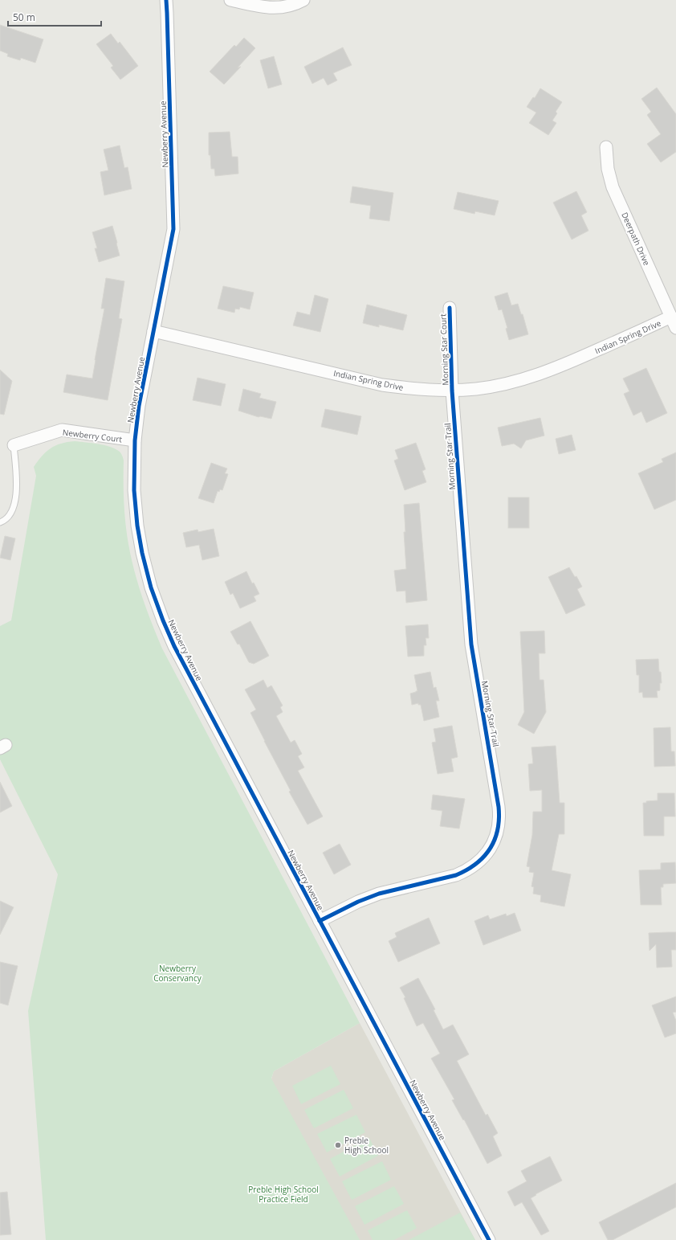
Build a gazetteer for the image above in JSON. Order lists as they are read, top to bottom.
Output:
{
  "streets": {
    "street": [
      "Newberry Avenue",
      "Deerpath Drive",
      "Indian Spring Drive",
      "Morning Star Court",
      "Newberry Court",
      "Morning Star Trail"
    ]
  },
  "crossings": [
    ["Newberry Avenue", "Indian Spring Drive"],
    ["Newberry Avenue", "Newberry Court"],
    ["Newberry Avenue", "Morning Star Trail"],
    ["Deerpath Drive", "Indian Spring Drive"],
    ["Indian Spring Drive", "Morning Star Court"],
    ["Indian Spring Drive", "Morning Star Trail"],
    ["Morning Star Court", "Morning Star Trail"]
  ],
  "parks": ["Newberry Conservancy", "Preble High School Practice Field"],
  "places": ["Preble High School"],
  "scale_bar": "50 m"
}
